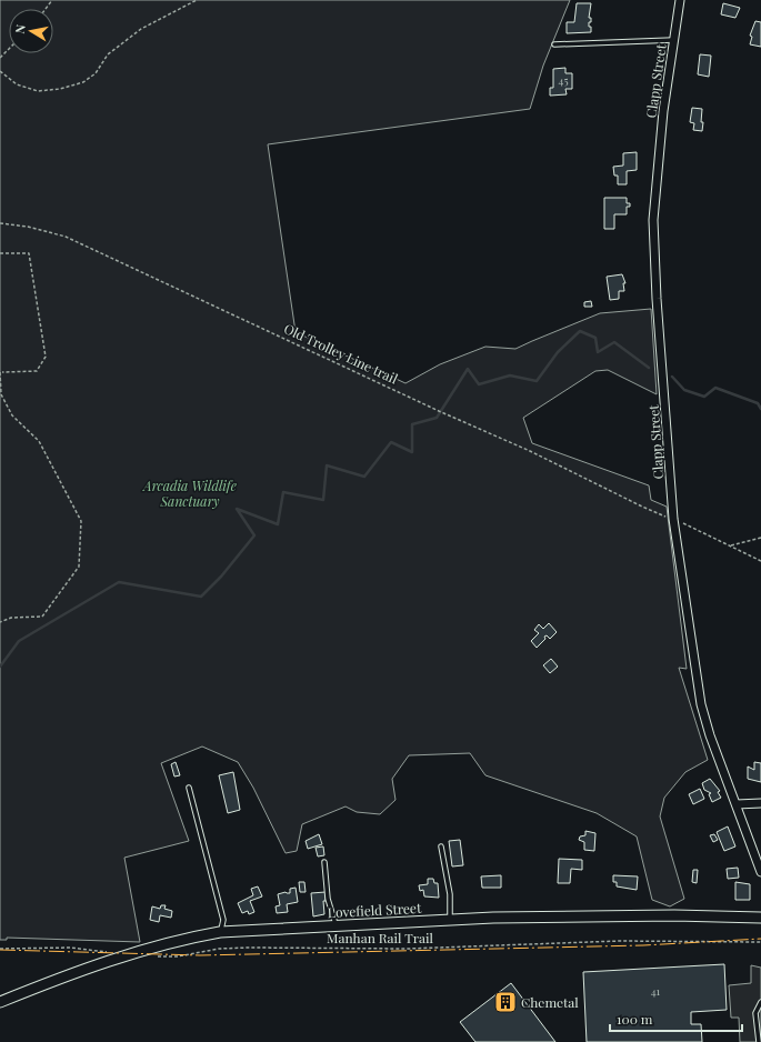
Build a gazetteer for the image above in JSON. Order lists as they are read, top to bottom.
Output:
{
  "streets": {
    "street": ["Clapp Street", "Lovefield Street"],
    "path": ["Old Trolley Line trail", "Manhan Rail Trail"]
  },
  "parks": ["Arcadia Wildlife Sanctuary"],
  "places": {
    "building": ["Chemetal"]
  },
  "house_numbers": ["45", "41"],
  "scale_bar": "100 m",
  "north": "left"
}
